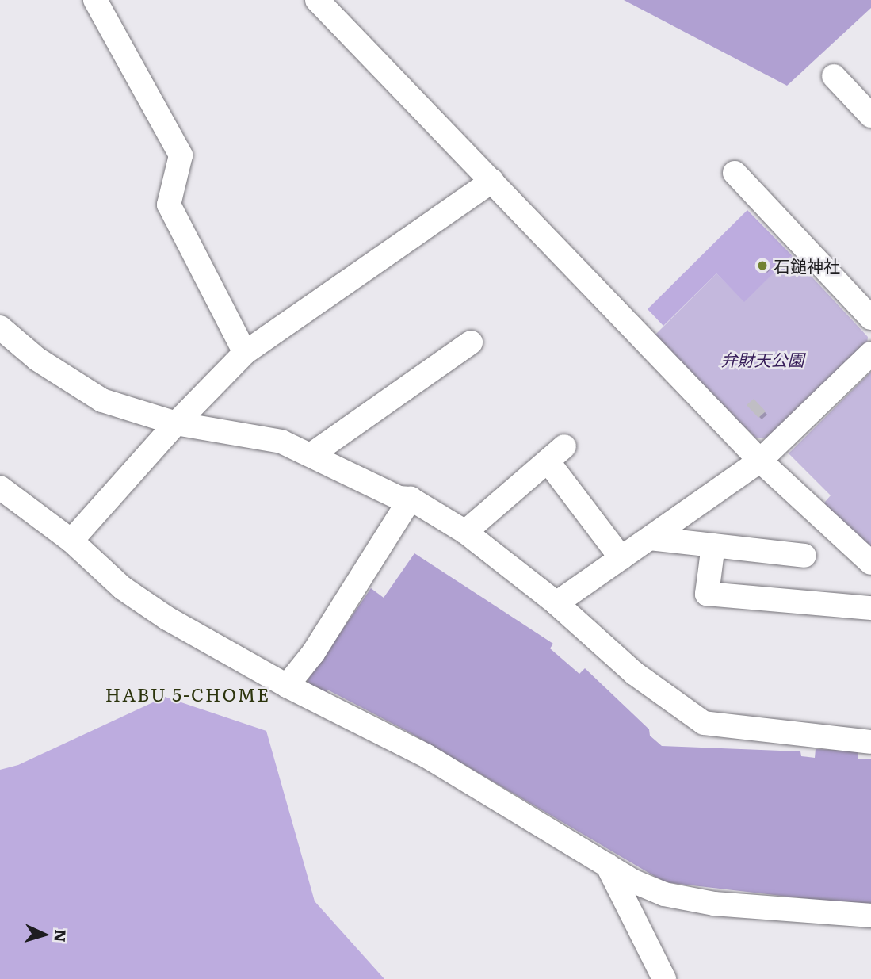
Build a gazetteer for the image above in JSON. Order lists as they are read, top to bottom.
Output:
{
  "districts": ["HABU 5-CHOME"],
  "parks": ["弁財天公園"],
  "places": ["石鎚神社"],
  "north": "right"
}
